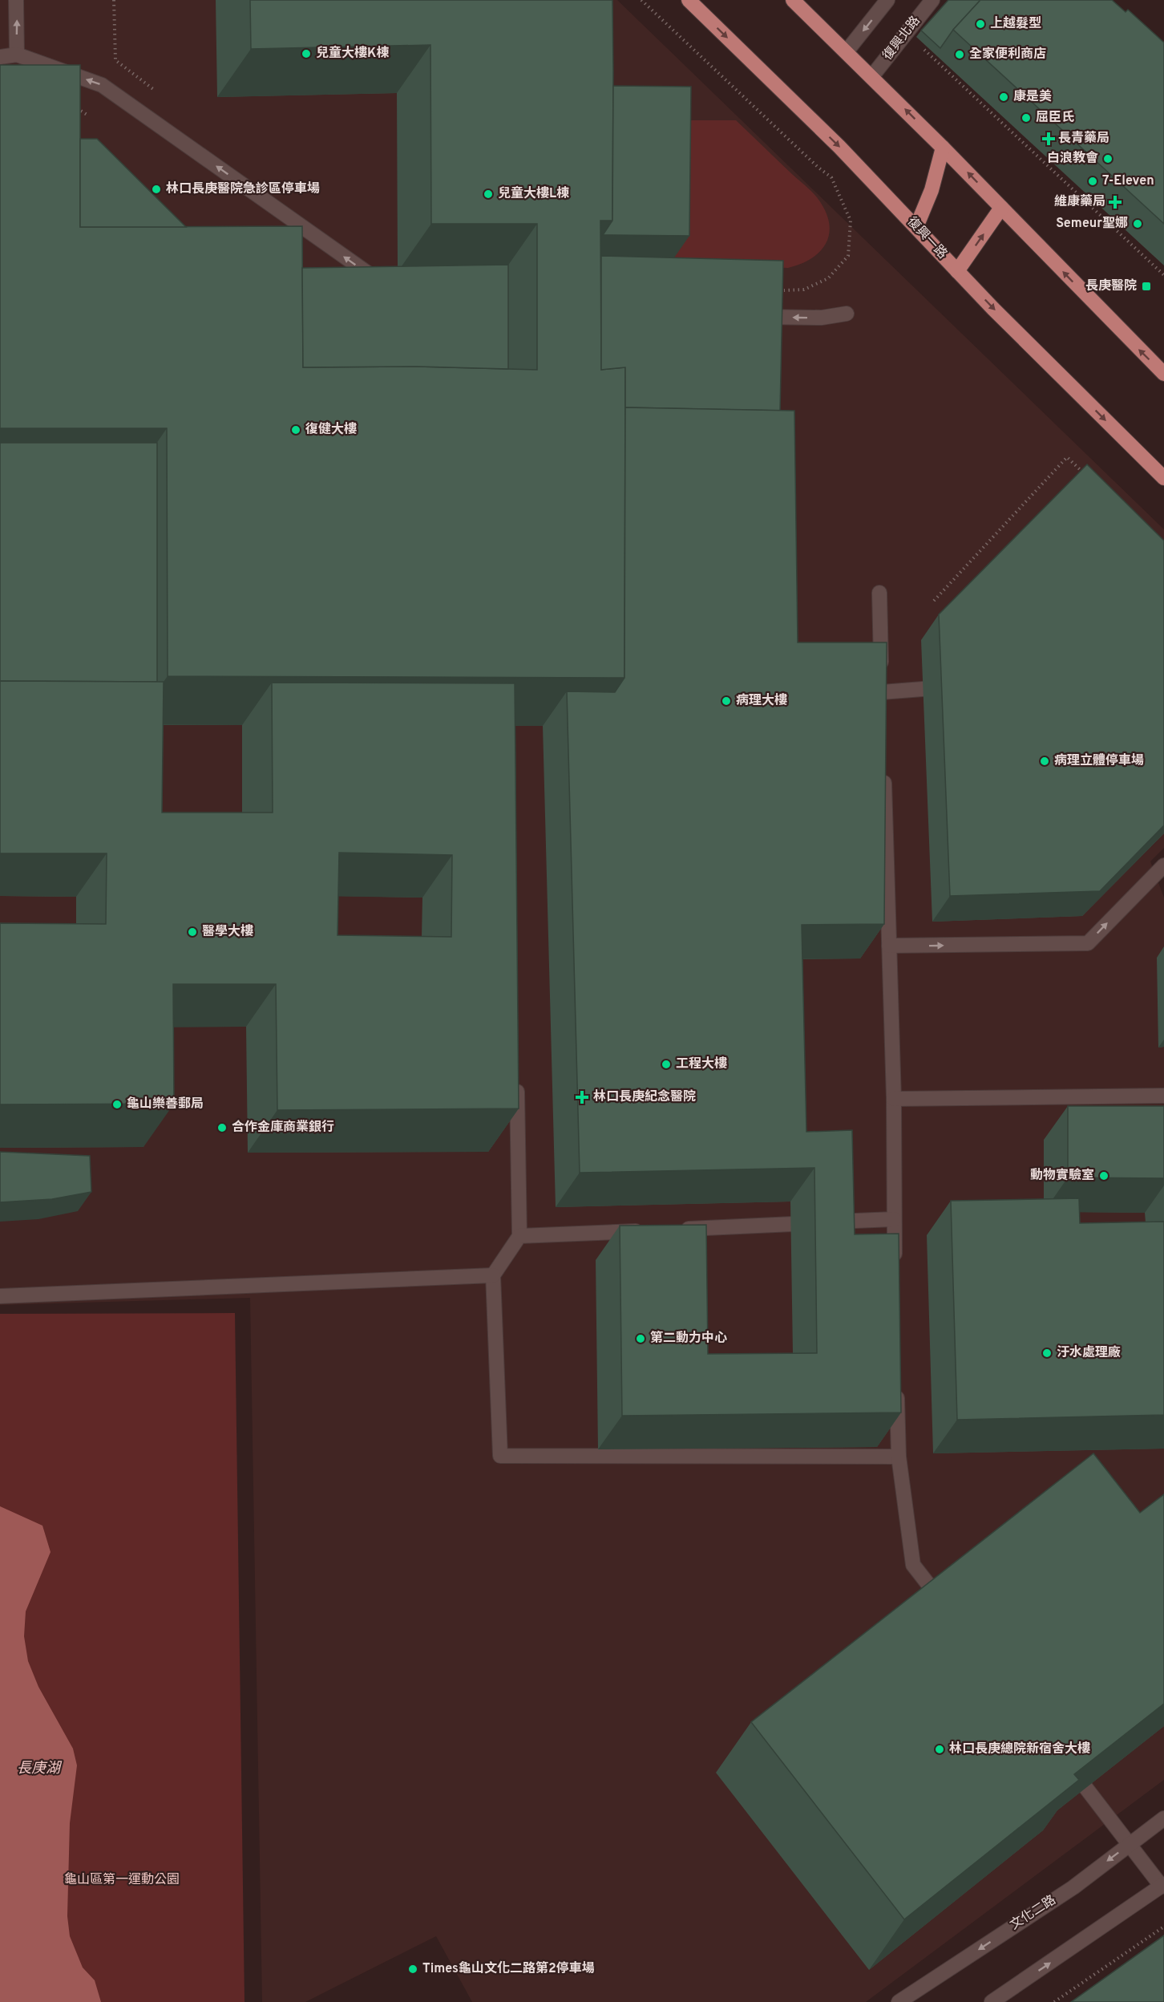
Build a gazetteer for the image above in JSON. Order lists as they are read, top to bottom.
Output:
{
  "streets": {
    "main road": ["復興一路"],
    "street": ["復興北路", "文化二路"]
  },
  "water": ["長庚湖"],
  "parks": ["龜山區第一運動公園"],
  "places": {
    "other": [
      "上越髮型",
      "兒童大樓K棟",
      "全家便利商店",
      "康是美",
      "屈臣氏",
      "白浪教會",
      "7-Eleven",
      "林口長庚醫院急診區停車場",
      "兒童大樓L棟",
      "Semeur聖娜",
      "復健大樓",
      "病理大樓",
      "病理立體停車場",
      "醫學大樓",
      "工程大樓",
      "龜山樂善郵局",
      "合作金庫商業銀行",
      "動物實驗室",
      "第二動力中心",
      "汙水處理廠",
      "林口長庚總院新宿舍大樓",
      "Times龜山文化二路第2停車場"
    ],
    "health": ["長青藥局", "維康藥局", "林口長庚紀念醫院"],
    "transit": ["長庚醫院"]
  }
}
